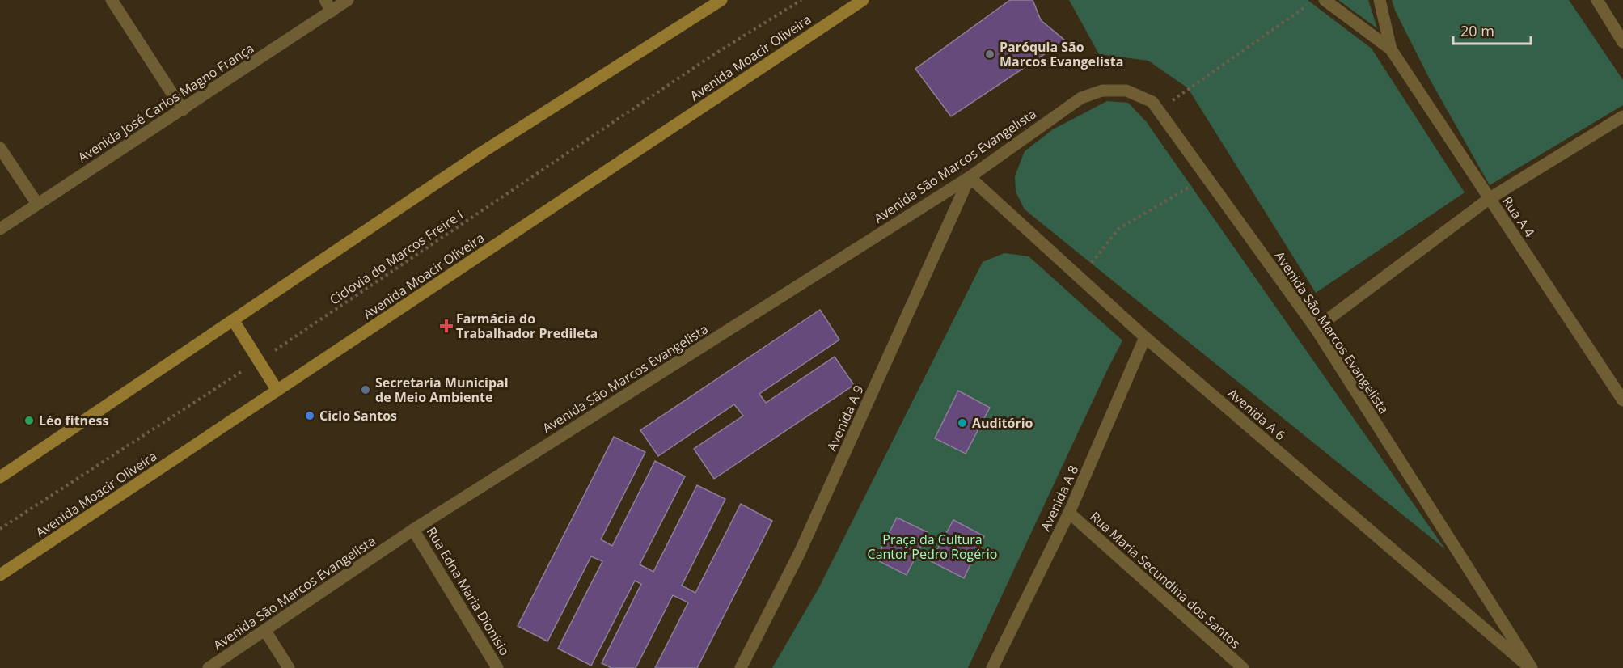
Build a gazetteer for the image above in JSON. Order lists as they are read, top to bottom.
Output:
{
  "streets": {
    "main road": ["Avenida Moacir Oliveira"],
    "street": [
      "Avenida José Carlos Magno França",
      "Avenida São Marcos Evangelista",
      "Rua A 4",
      "Avenida A 6",
      "Avenida A 9",
      "Avenida A 8",
      "Rua Maria Secundina dos Santos",
      "Rua Edna Maria Dionísio"
    ],
    "path": ["Ciclovia do Marcos Freire I"]
  },
  "crossings": [
    ["Avenida São Marcos Evangelista", "Avenida A 6"],
    ["Avenida São Marcos Evangelista", "Avenida A 9"],
    ["Avenida São Marcos Evangelista", "Rua Edna Maria Dionísio"],
    ["Avenida A 6", "Avenida A 9"],
    ["Avenida A 6", "Avenida A 8"],
    ["Avenida A 8", "Rua Maria Secundina dos Santos"]
  ],
  "parks": ["Praça da Cultura Cantor Pedro Rogério"],
  "places": {
    "other": [
      "Paróquia São Marcos Evangelista",
      "Secretaria Municipal de Meio Ambiente",
      "Ciclo Santos",
      "Léo fitness",
      "Auditório"
    ],
    "health": ["Farmácia do Trabalhador Predileta"]
  },
  "scale_bar": "20 m"
}
